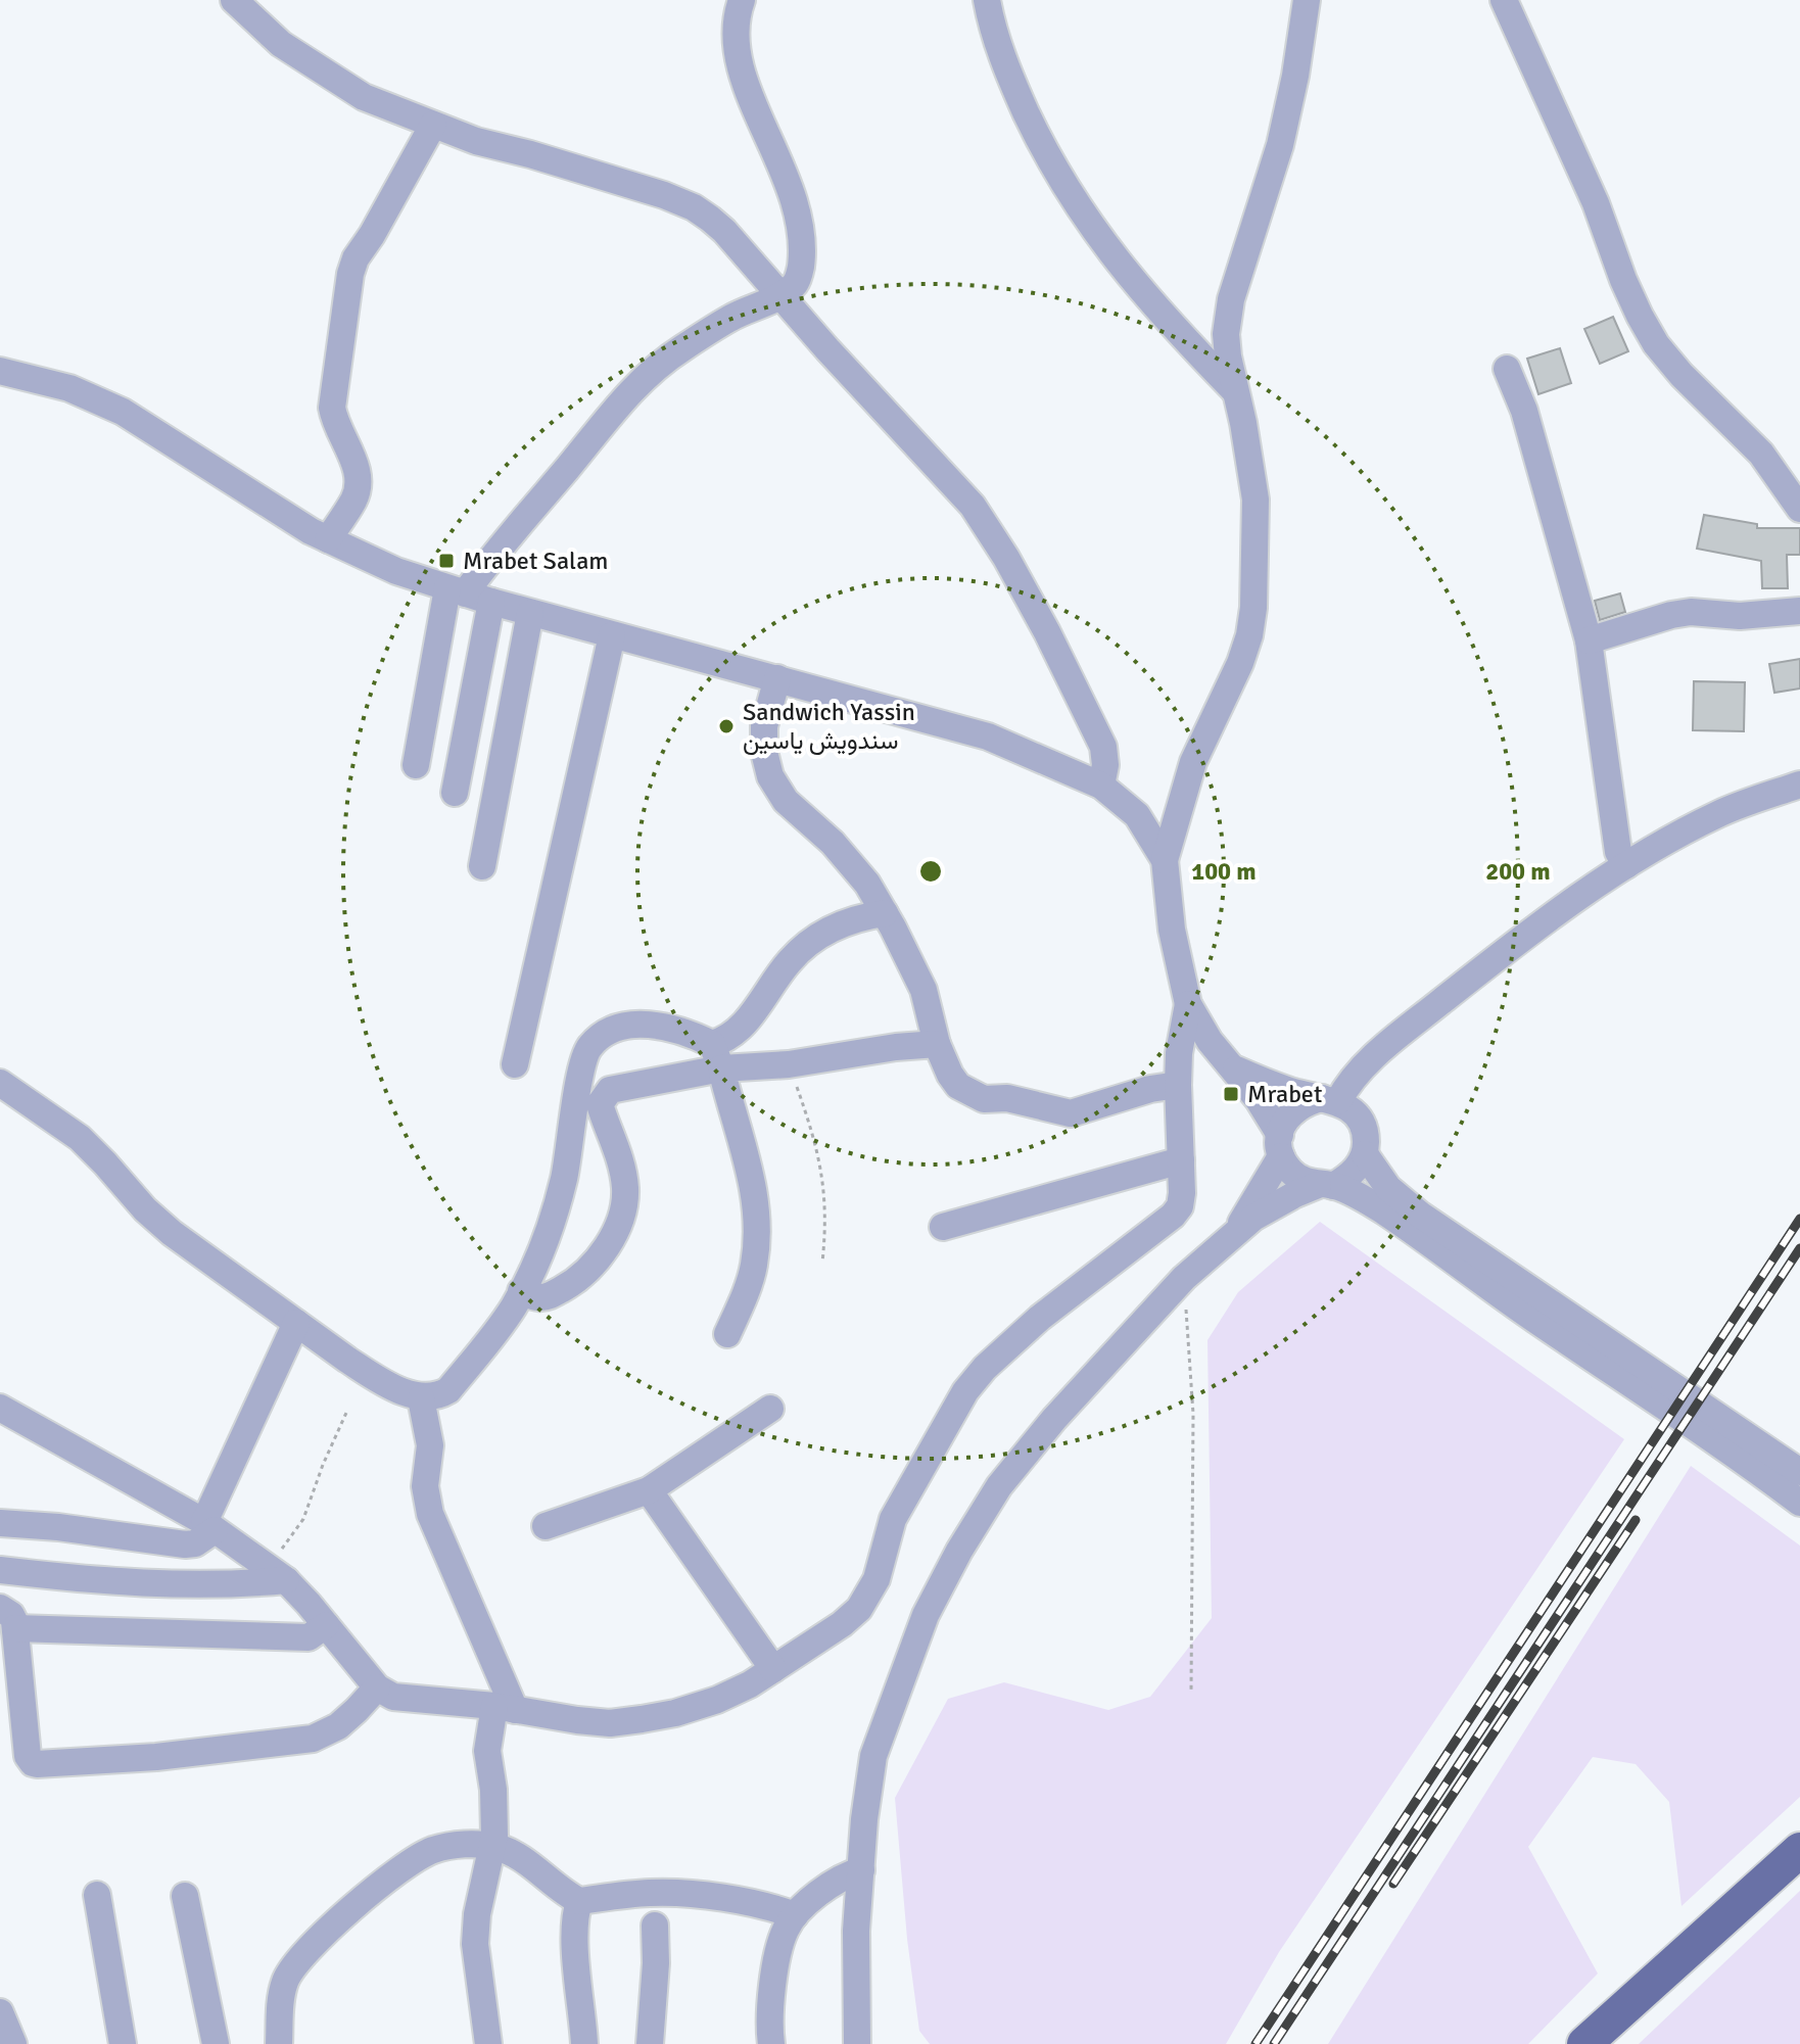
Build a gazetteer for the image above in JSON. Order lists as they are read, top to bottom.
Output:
{
  "places": {
    "transit": ["Mrabet Salam", "Mrabet"],
    "other": ["Sandwich Yassin سندويش ياسين"]
  },
  "rings": ["100 m", "200 m"]
}
